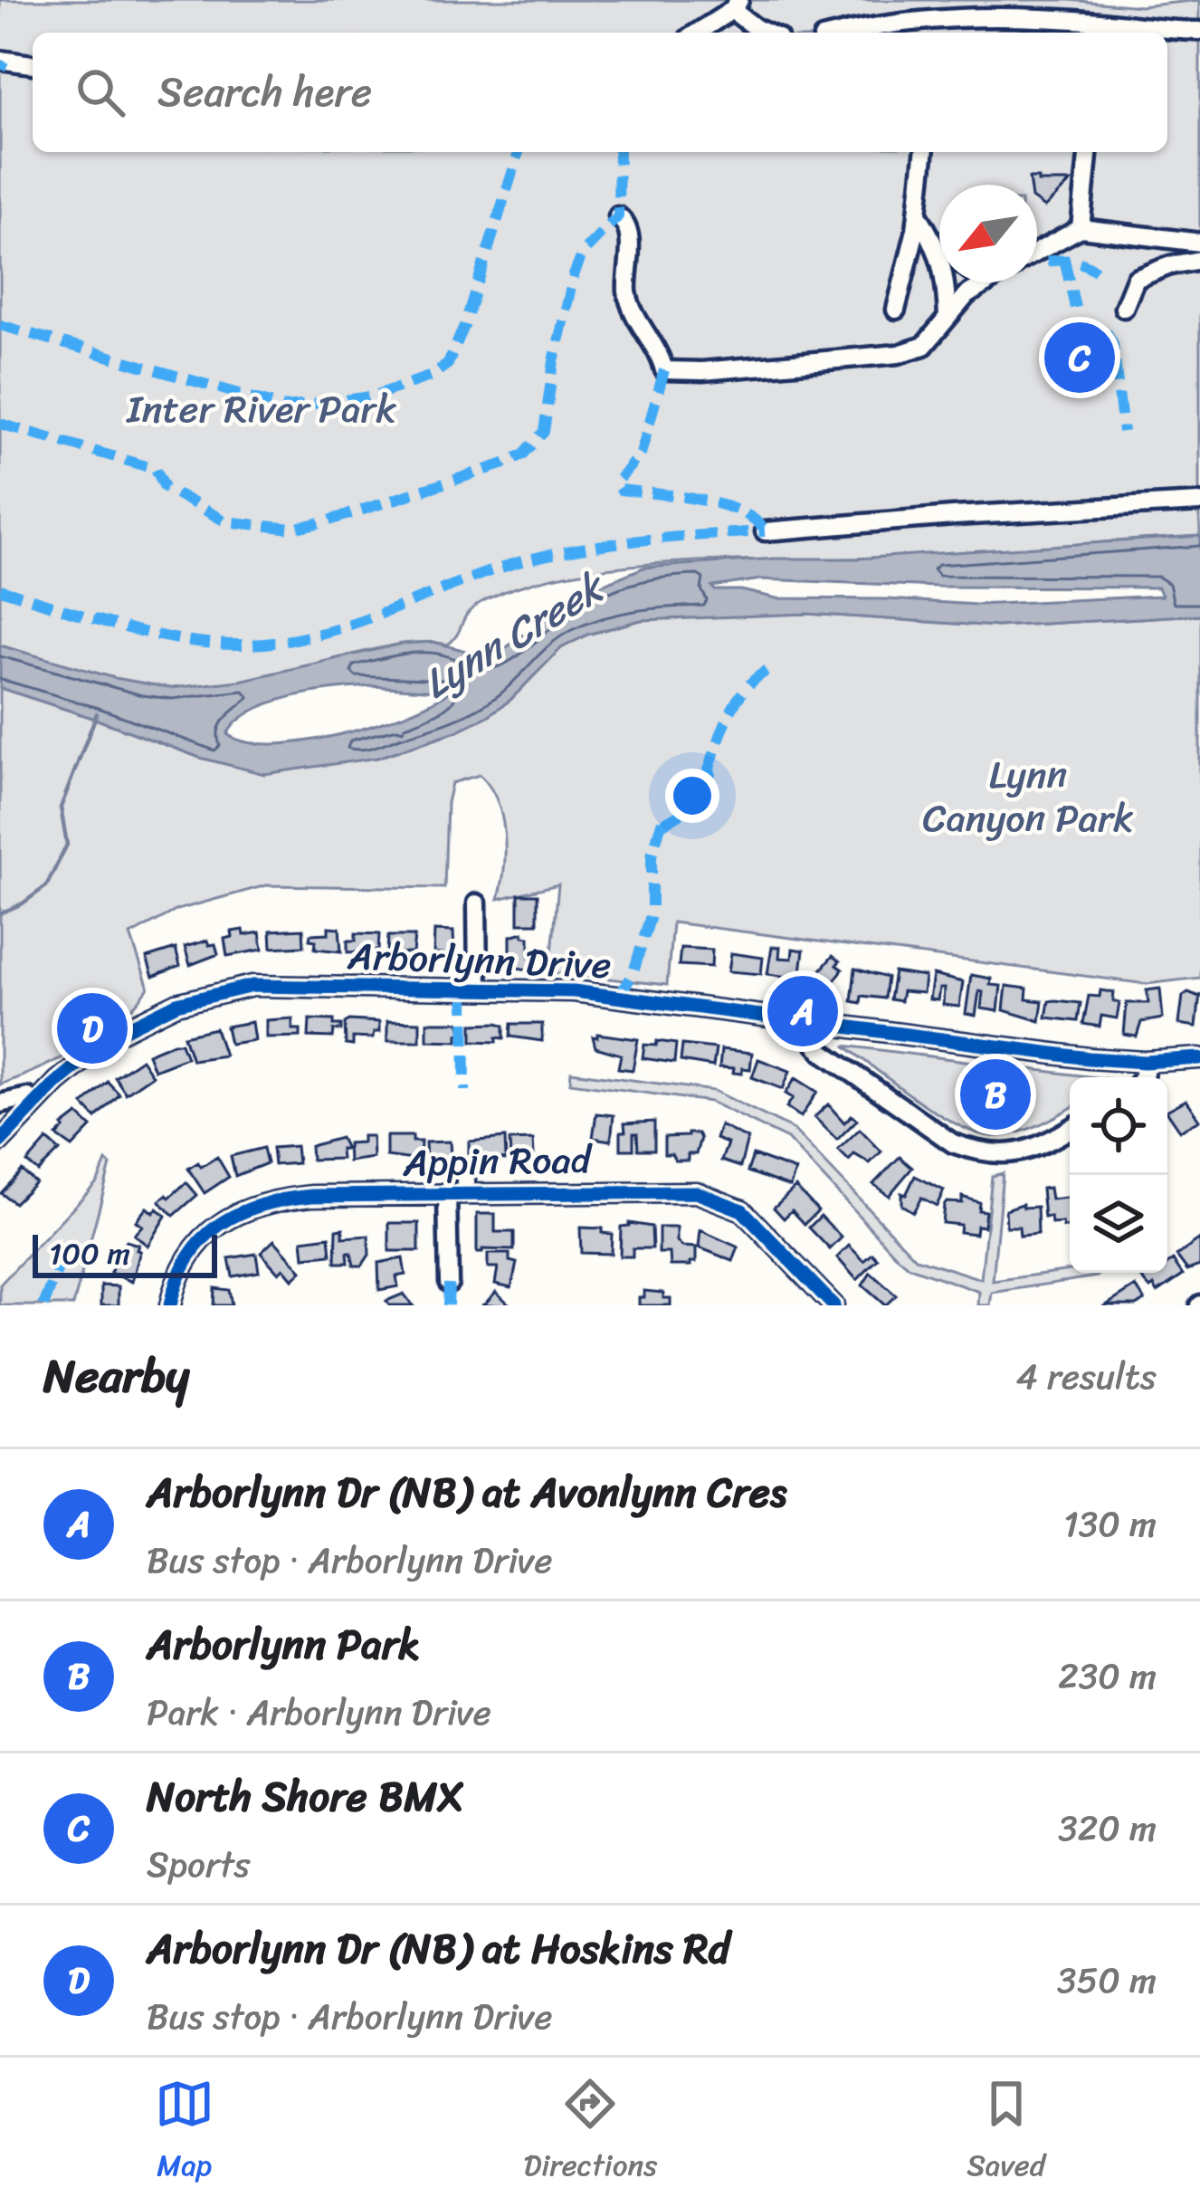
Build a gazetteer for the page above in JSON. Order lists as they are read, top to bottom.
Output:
{
  "streets": {
    "street": ["Arborlynn Drive", "Appin Road"]
  },
  "water": ["Lynn Creek"],
  "parks": ["Inter River Park", "Lynn Canyon Park"],
  "scale_bar": "100 m",
  "north": "bottom left",
  "page": {
    "search": "Search here",
    "pins": [
      "C",
      "A",
      "D",
      "B"
    ],
    "scale": "100 m",
    "heading": ["Nearby", "4 results"],
    "list": [
      {
        "mark": "A",
        "name": "Arborlynn Dr (NB) at Avonlynn Cres",
        "note": "Bus stop · Arborlynn Drive",
        "value": "130 m"
      },
      {
        "mark": "B",
        "name": "Arborlynn Park",
        "note": "Park · Arborlynn Drive",
        "value": "230 m"
      },
      {
        "mark": "C",
        "name": "North Shore BMX",
        "note": "Sports",
        "value": "320 m"
      },
      {
        "mark": "D",
        "name": "Arborlynn Dr (NB) at Hoskins Rd",
        "note": "Bus stop · Arborlynn Drive",
        "value": "350 m"
      }
    ],
    "nav": ["Map", "Directions", "Saved"]
  }
}
